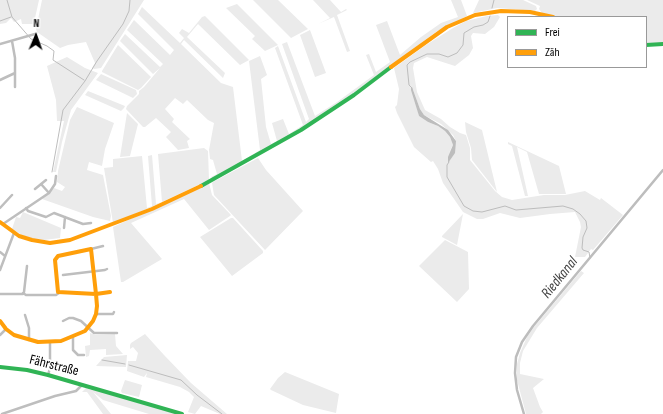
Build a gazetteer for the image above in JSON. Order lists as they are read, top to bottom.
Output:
{
  "streets": {
    "main road": ["Fährstraße"]
  },
  "water": ["Riedkanal"],
  "legend": ["Frei", "Zäh"],
  "north": "top"
}
